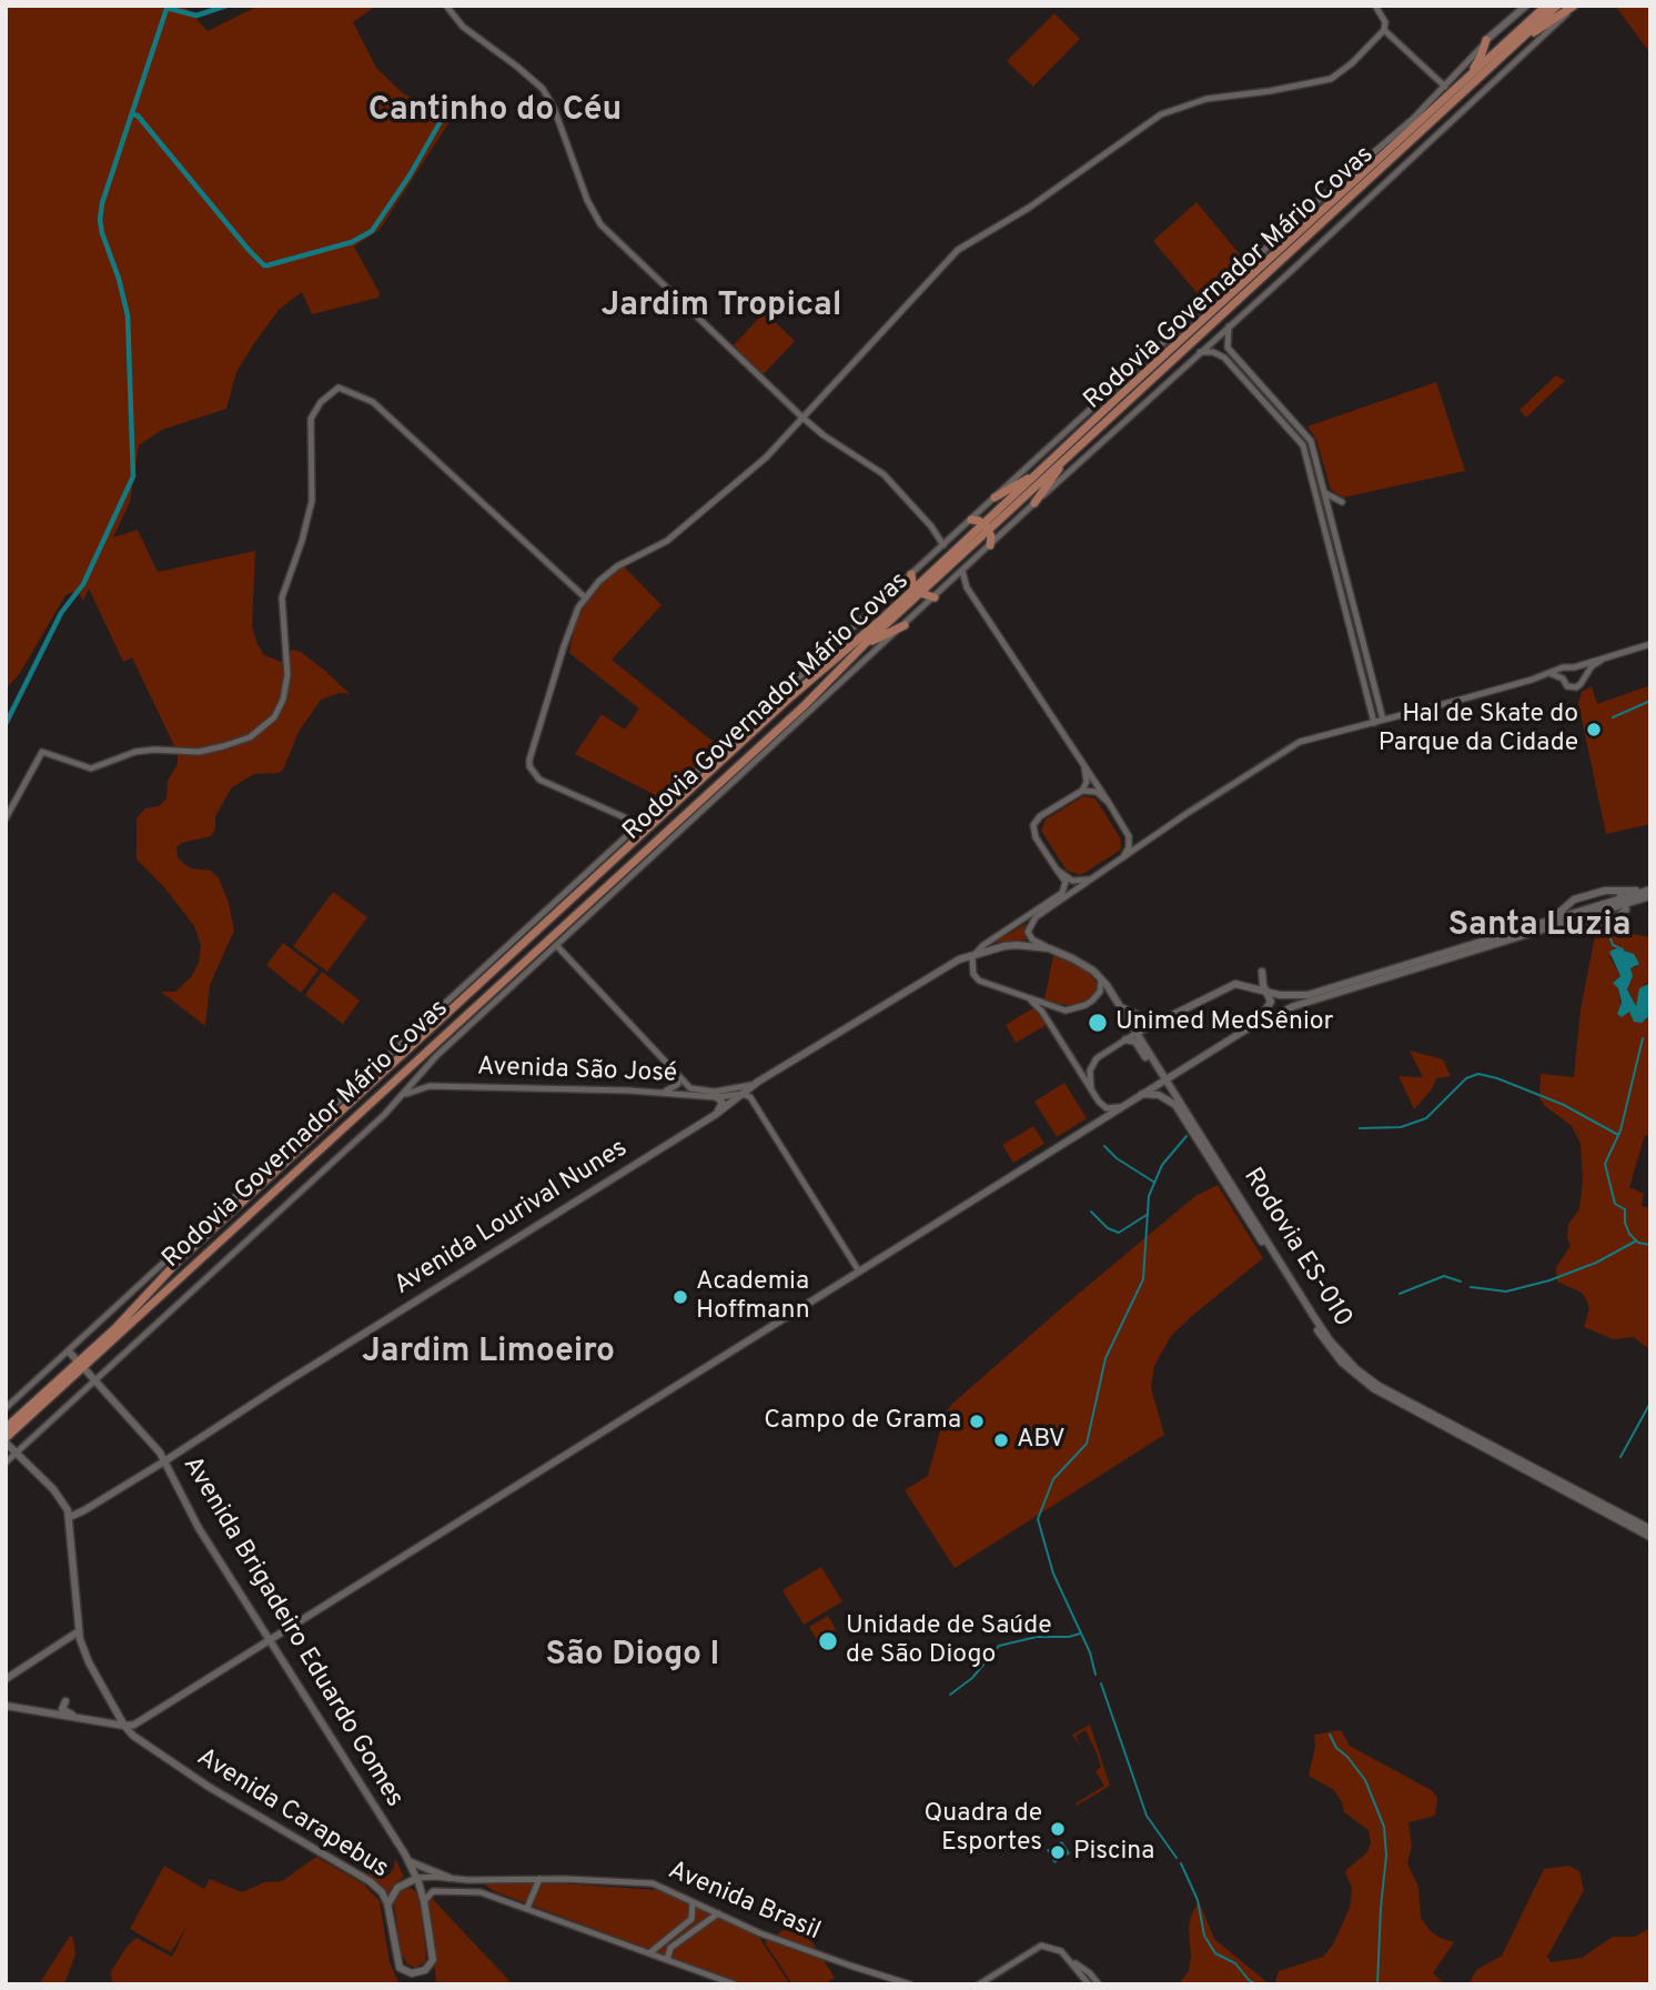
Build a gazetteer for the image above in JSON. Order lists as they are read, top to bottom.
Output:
{
  "streets": {
    "main road": [
      "Rodovia Governador Mário Covas",
      "Avenida Lourival Nunes",
      "Rodovia ES-010",
      "Avenida Brigadeiro Eduardo Gomes",
      "Avenida Carapebus"
    ],
    "street": ["Avenida São José", "Avenida Brasil"]
  },
  "crossings": [
    ["Rodovia Governador Mário Covas", "Avenida Brigadeiro Eduardo Gomes"],
    ["Avenida São José", "Avenida Lourival Nunes"],
    ["Avenida Lourival Nunes", "Rodovia ES-010"],
    ["Avenida Lourival Nunes", "Avenida Brigadeiro Eduardo Gomes"],
    ["Avenida Brigadeiro Eduardo Gomes", "Avenida Carapebus"],
    ["Avenida Brigadeiro Eduardo Gomes", "Avenida Brasil"]
  ],
  "districts": [
    "Cantinho do Céu",
    "Jardim Tropical",
    "Santa Luzia",
    "Jardim Limoeiro",
    "São Diogo I"
  ],
  "places": [
    "Hal de Skate do Parque da Cidade",
    "Unimed MedSênior",
    "Academia Hoffmann",
    "Campo de Grama",
    "ABV",
    "Unidade de Saúde de São Diogo",
    "Quadra de Esportes",
    "Piscina"
  ]
}
